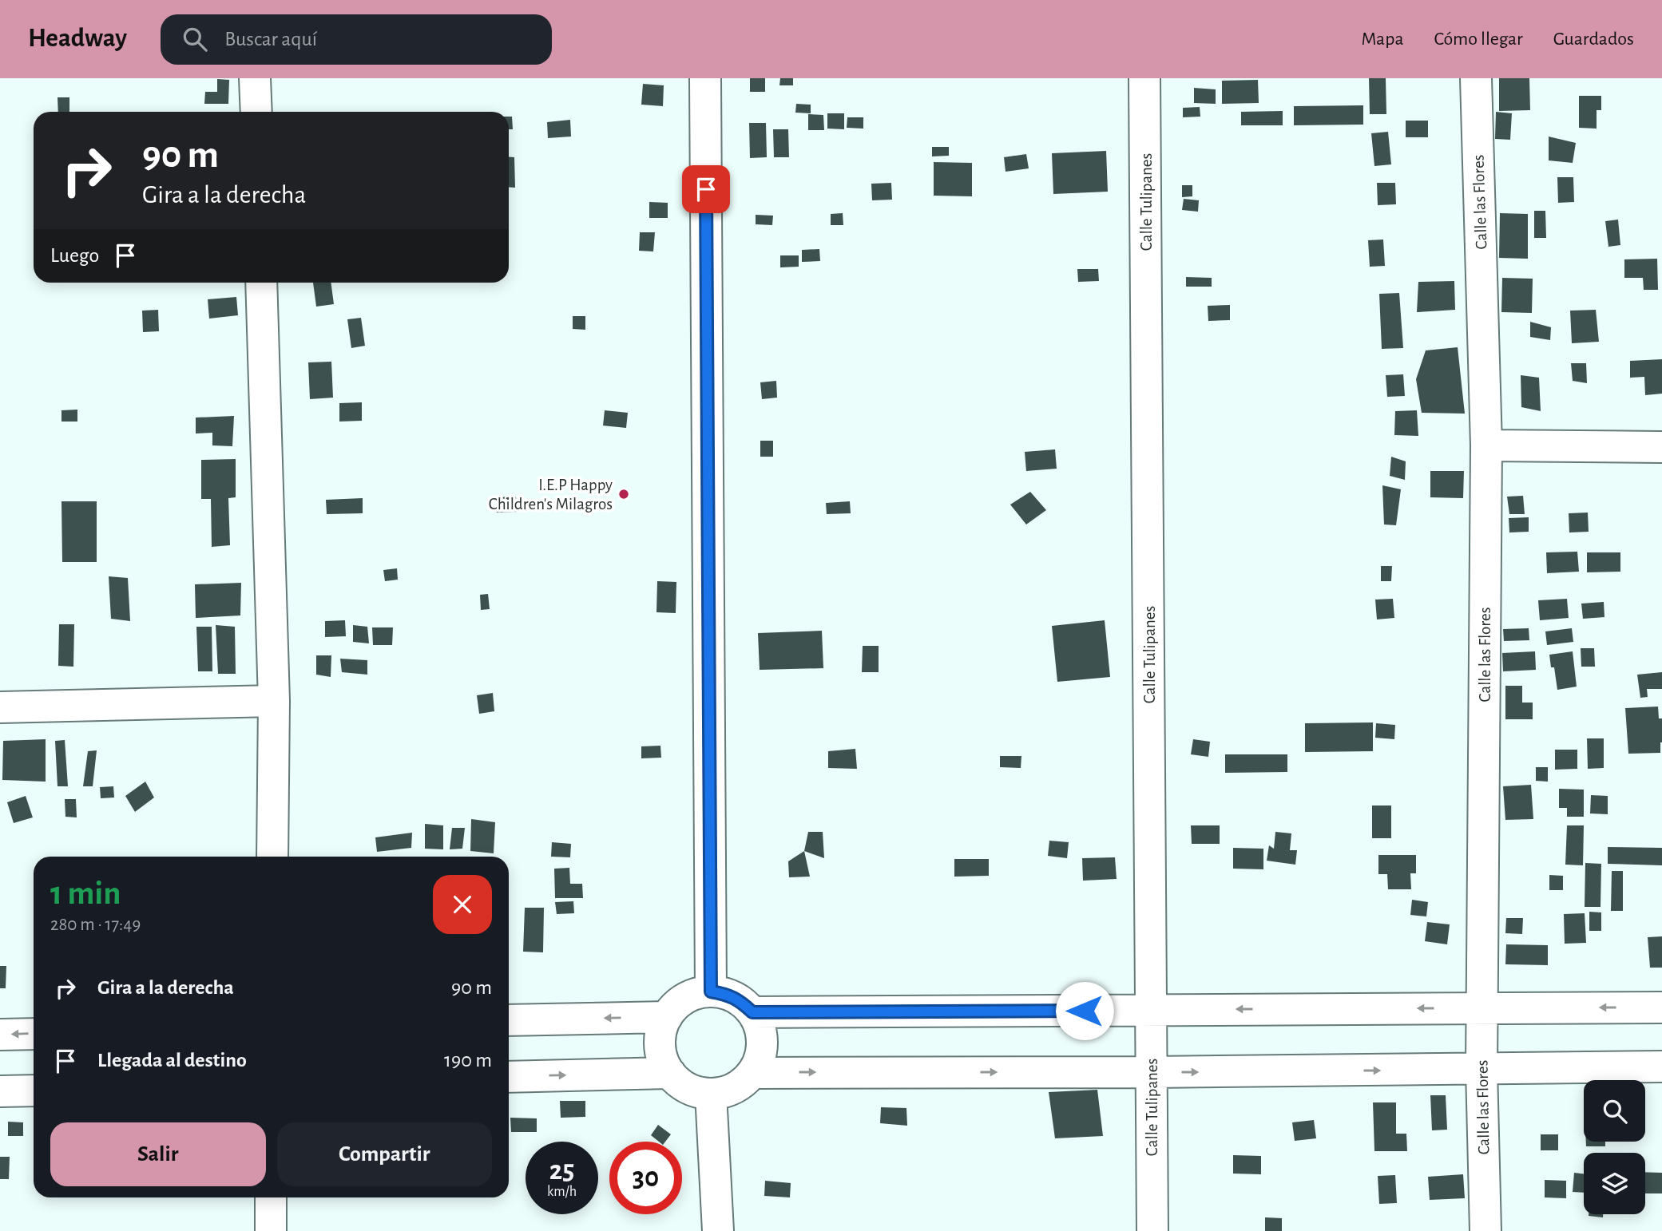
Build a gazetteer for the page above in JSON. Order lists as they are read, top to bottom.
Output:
{
  "streets": {
    "street": ["Calle Tulipanes", "Calle las Flores"]
  },
  "places": ["I.E.P Happy Children's Milagros"],
  "page": {
    "header": "Headway",
    "search": "Buscar aquí",
    "nav": ["Mapa", "Cómo llegar", "Guardados"],
    "turn": ["90 m", "Gira a la derecha"],
    "then": "Luego",
    "heading": ["1 min", "280 m · 17:49"],
    "list": [
      {
        "name": "Gira a la derecha",
        "value": "90 m"
      },
      {
        "name": "Llegada al destino",
        "value": "190 m"
      }
    ],
    "buttons": ["Salir", "Compartir"],
    "speed": "25 km/h",
    "limit": "30"
  }
}
